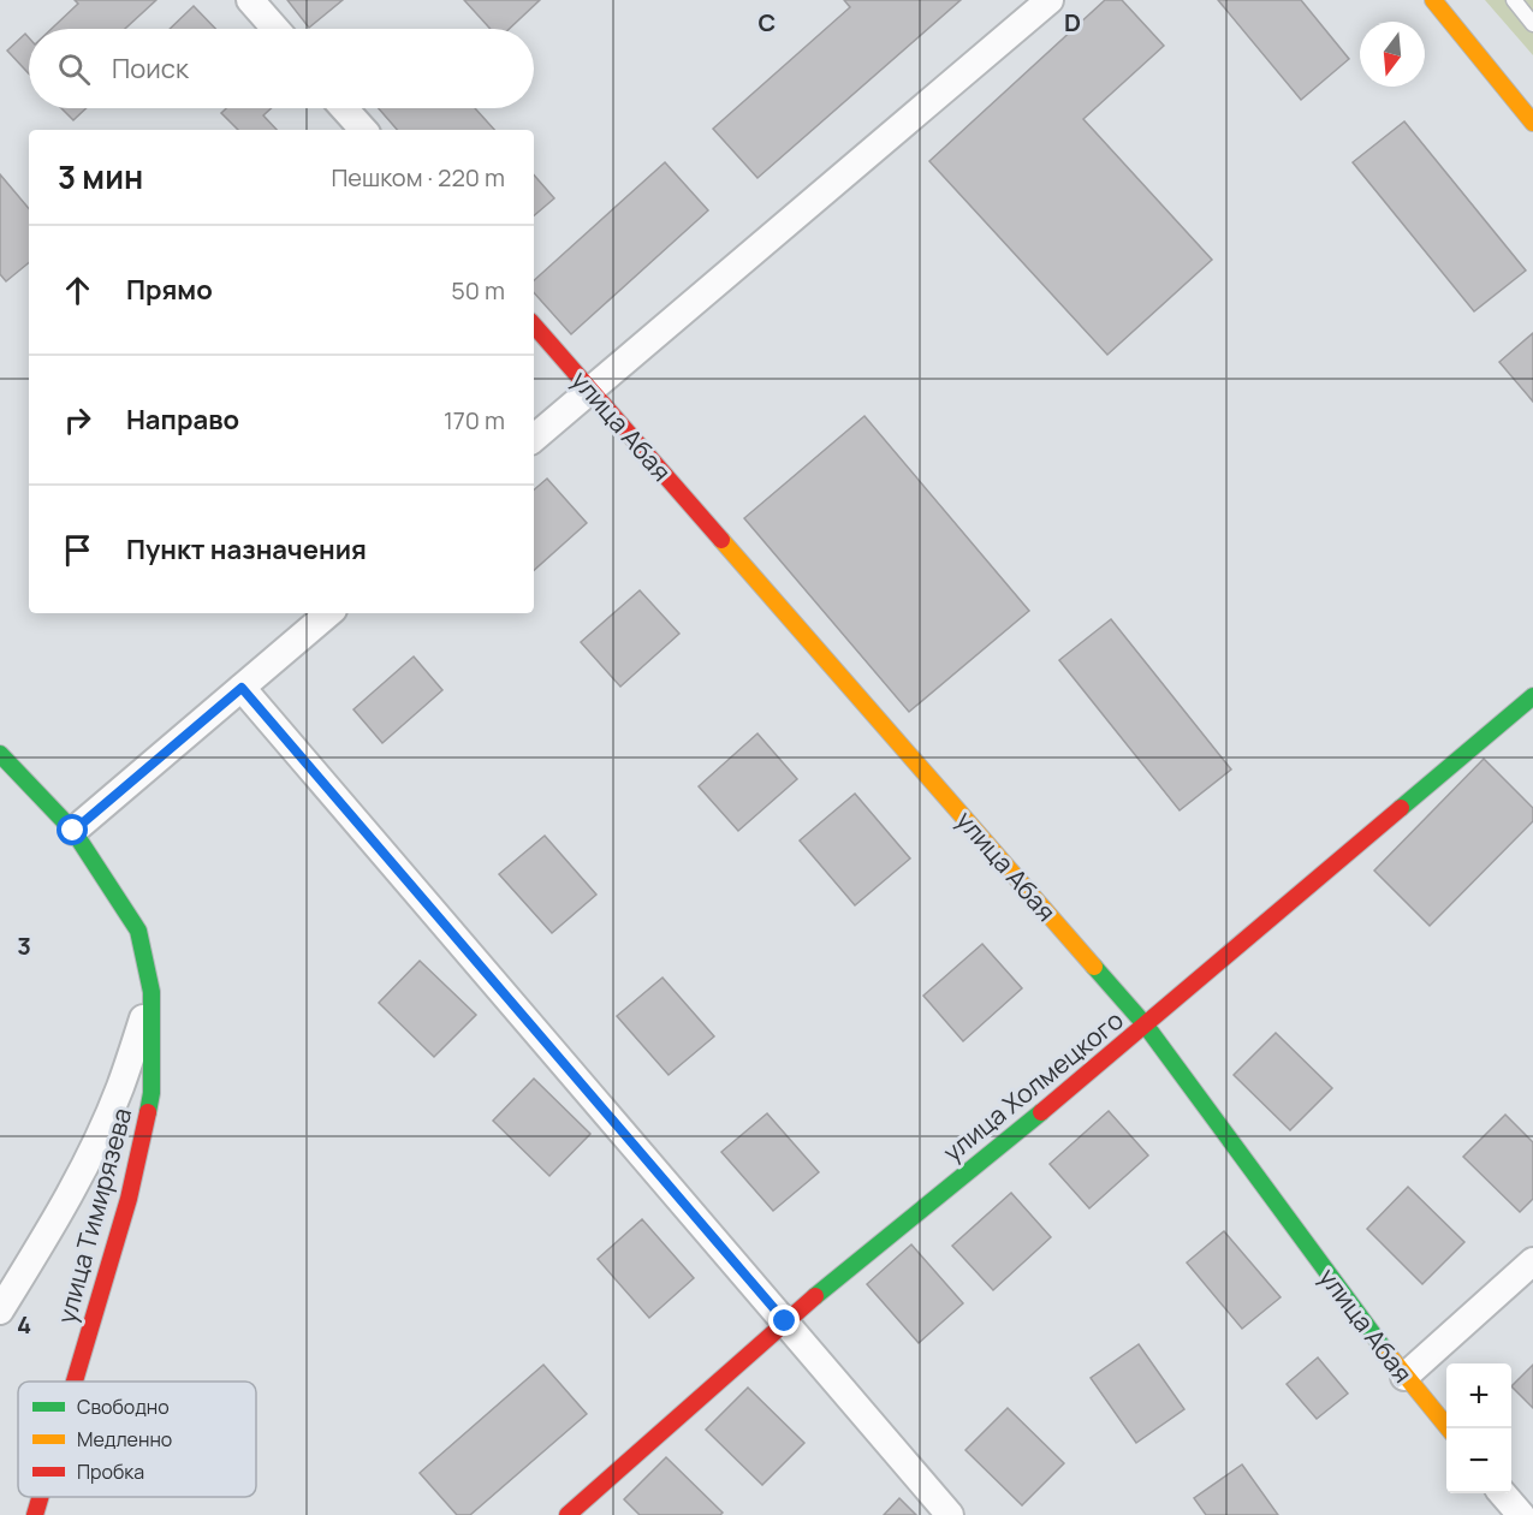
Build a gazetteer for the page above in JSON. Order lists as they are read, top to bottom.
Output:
{
  "streets": {
    "street": ["улица Абая", "улица Холмецкого", "улица Тимирязева"]
  },
  "crossings": [
    ["улица Абая", "улица Холмецкого"]
  ],
  "legend": ["Свободно", "Медленно", "Пробка"],
  "north": "bottom",
  "page": {
    "search": "Поиск",
    "heading": ["3 мин", "Пешком · 220 m"],
    "list": [
      ["Прямо", "50 m"],
      ["Направо", "170 m"],
      "Пункт назначения"
    ],
    "map_buttons": ["+", "−"]
  },
  "grid": {
    "columns": ["C", "D"],
    "rows": ["3", "4"]
  }
}
